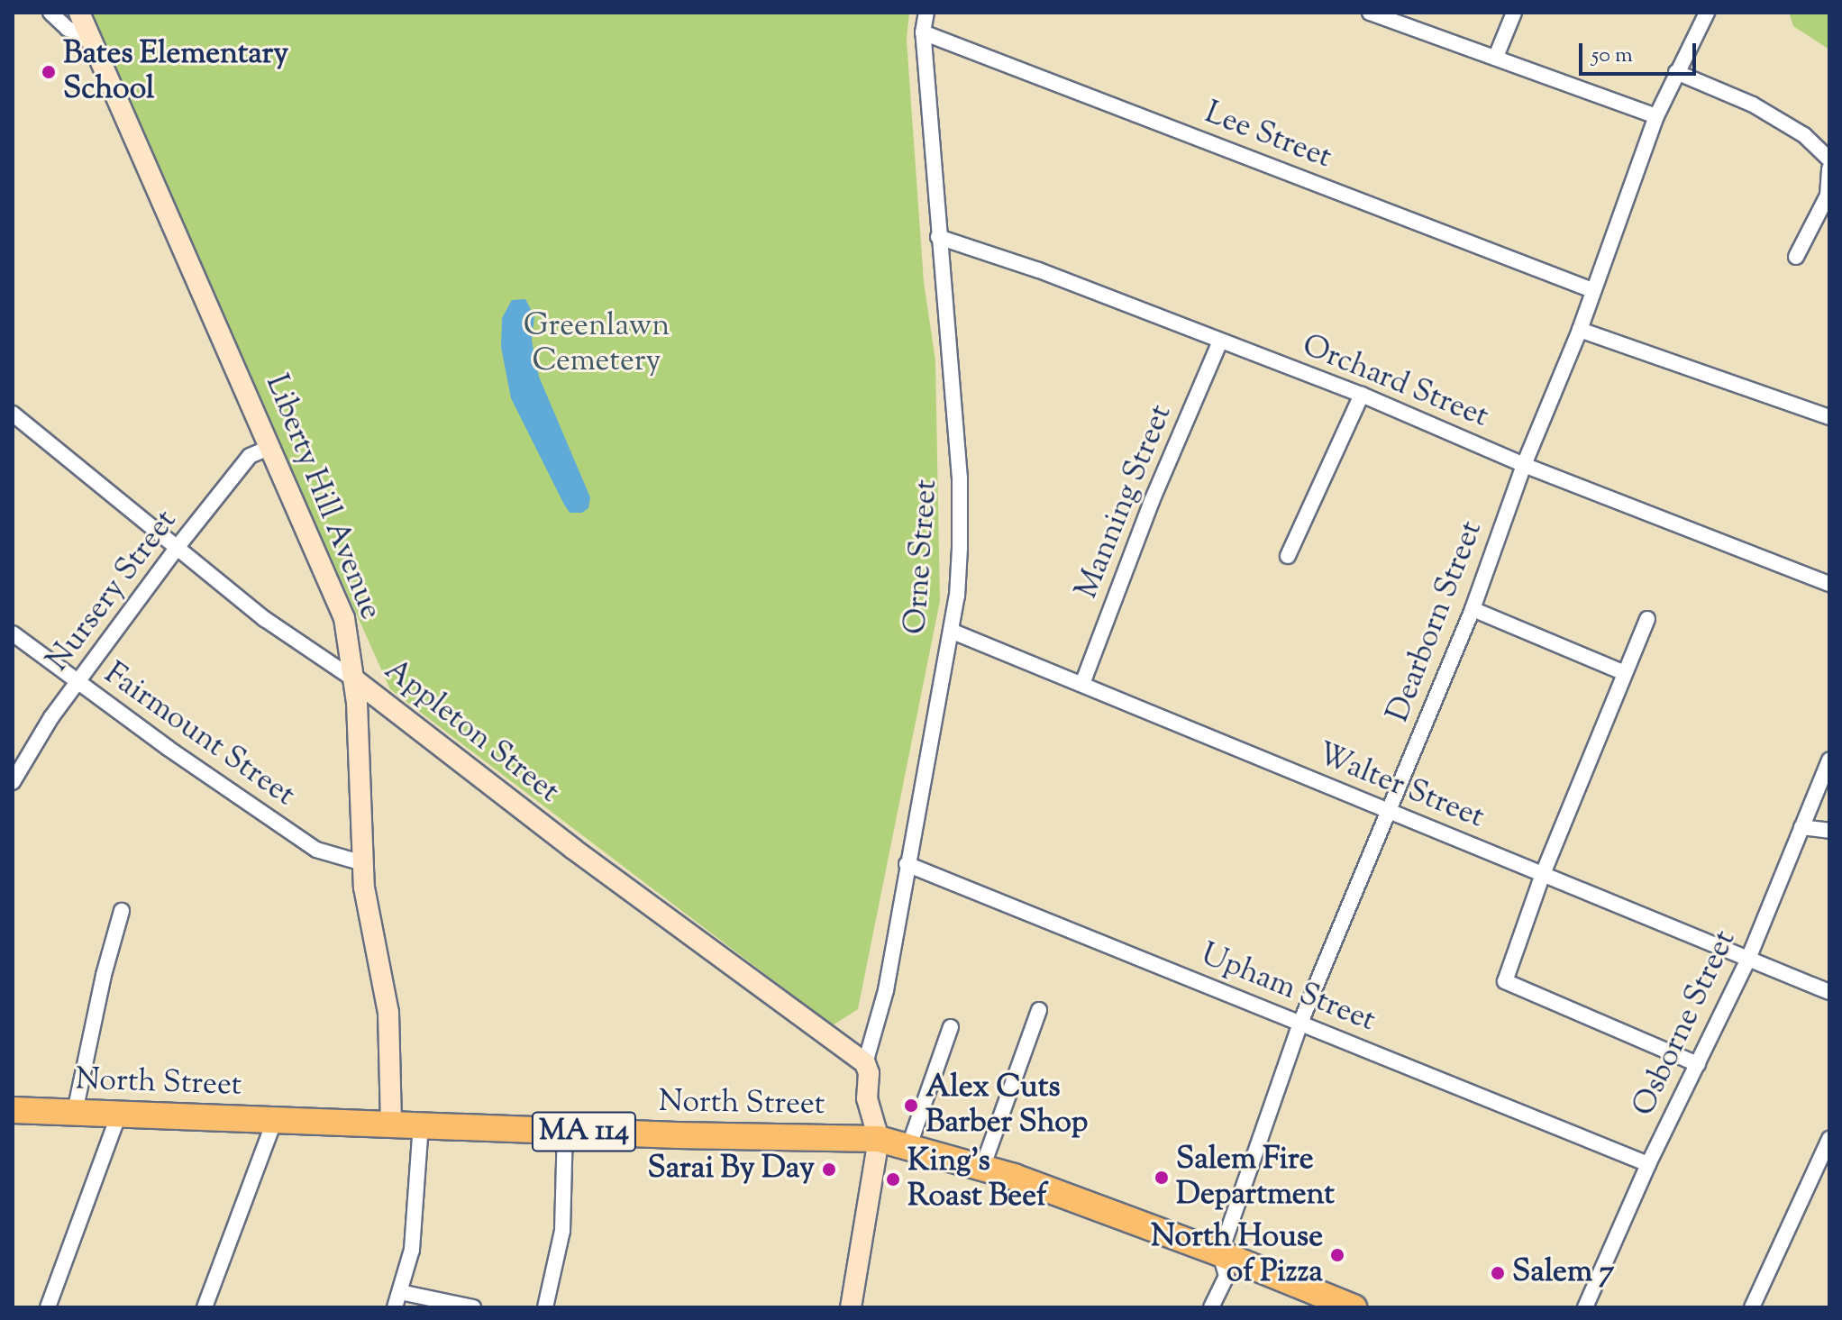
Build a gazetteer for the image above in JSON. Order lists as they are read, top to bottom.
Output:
{
  "streets": {
    "highway": ["North Street", "MA 114"],
    "main road": ["Liberty Hill Avenue", "Orne Street", "Appleton Street"],
    "street": [
      "Lee Street",
      "Orchard Street",
      "Manning Street",
      "Nursery Street",
      "Dearborn Street",
      "Fairmount Street",
      "Walter Street",
      "Upham Street",
      "Osborne Street"
    ]
  },
  "crossings": [
    ["Lee Street", "Orne Street"],
    ["Lee Street", "Dearborn Street"],
    ["Orchard Street", "Manning Street"],
    ["Orchard Street", "Orne Street"],
    ["Orchard Street", "Dearborn Street"],
    ["Liberty Hill Avenue", "Nursery Street"],
    ["Liberty Hill Avenue", "Appleton Street"],
    ["Liberty Hill Avenue", "Fairmount Street"],
    ["Liberty Hill Avenue", "North Street"],
    ["Manning Street", "Walter Street"],
    ["Orne Street", "Appleton Street"],
    ["Orne Street", "Walter Street"],
    ["Orne Street", "Upham Street"],
    ["Orne Street", "North Street"],
    ["Nursery Street", "Appleton Street"],
    ["Nursery Street", "Fairmount Street"],
    ["Dearborn Street", "Walter Street"],
    ["Dearborn Street", "Upham Street"],
    ["Dearborn Street", "North Street"],
    ["Walter Street", "Osborne Street"],
    ["Upham Street", "Osborne Street"]
  ],
  "parks": ["Greenlawn Cemetery"],
  "places": [
    "Bates Elementary School",
    "Alex Cuts Barber Shop",
    "Sarai By Day",
    "Salem Fire Department",
    "King's Roast Beef",
    "North House of Pizza",
    "Salem 7"
  ],
  "scale_bar": "50 m"
}
